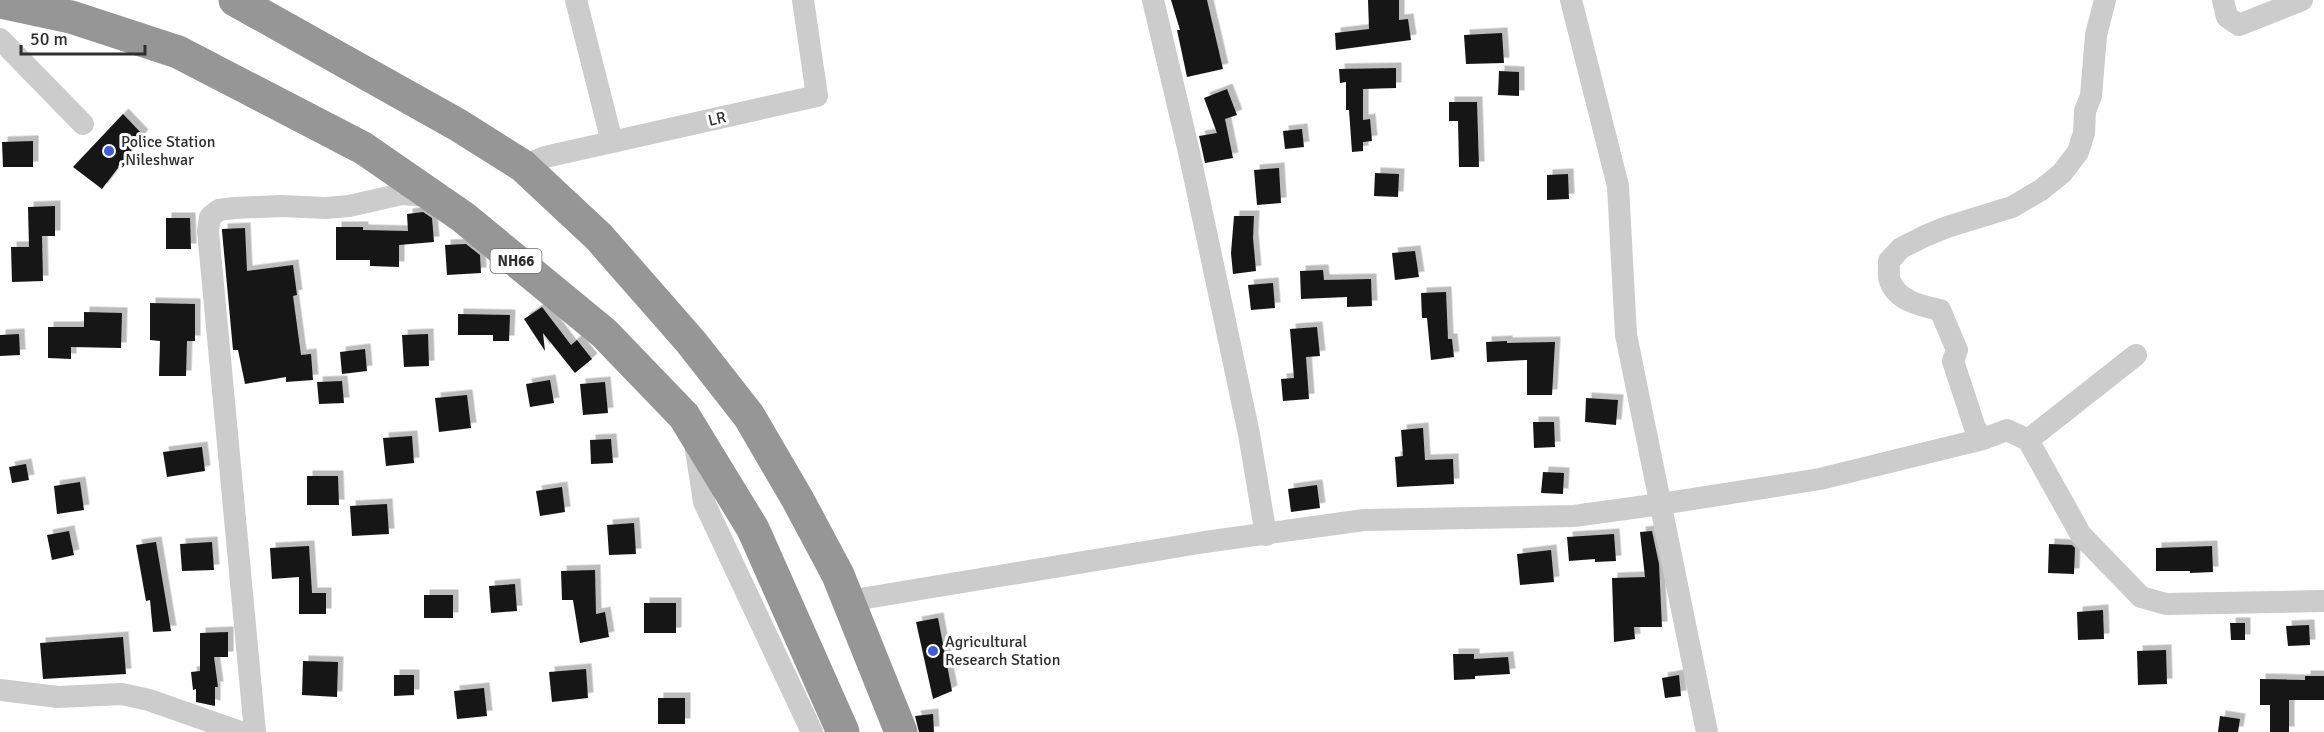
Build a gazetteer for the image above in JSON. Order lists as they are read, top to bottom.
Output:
{
  "streets": {
    "highway": ["NH66"],
    "street": ["LR"]
  },
  "places": ["Police Station ,Nileshwar", "Agricultural Research Station"],
  "scale_bar": "50 m"
}
